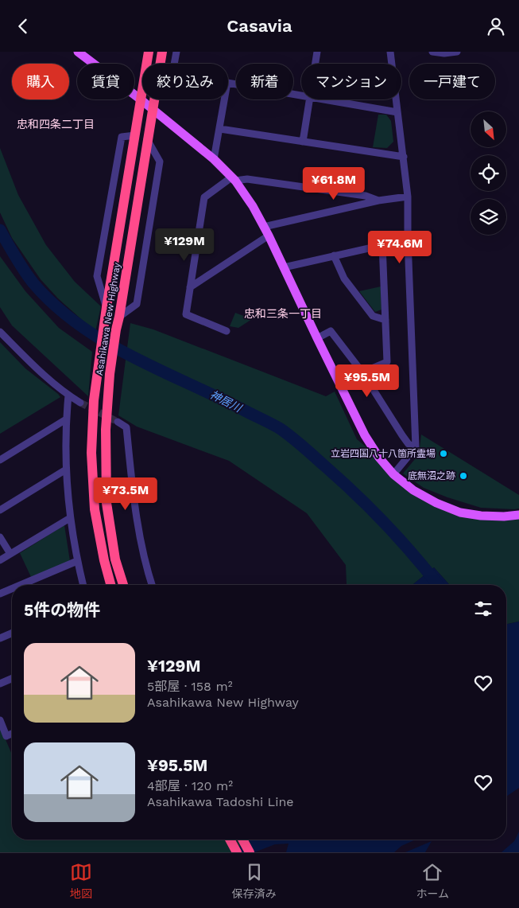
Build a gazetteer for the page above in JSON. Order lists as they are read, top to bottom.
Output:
{
  "streets": {
    "highway": ["Asahikawa New Highway"]
  },
  "districts": ["忠和四条二丁目", "忠和三条一丁目"],
  "water": ["神居川"],
  "places": ["立岩四国八十八箇所霊場", "底無沼之跡"],
  "north": "bottom right",
  "page": {
    "header": "Casavia",
    "chip": [
      "購入",
      "賃貸",
      "絞り込み",
      "新着",
      "マンション",
      "一戸建て"
    ],
    "price": [
      "¥61.8M",
      "¥129M",
      "¥74.6M",
      "¥95.5M",
      "¥73.5M"
    ],
    "heading": "5件の物件",
    "list": [
      {
        "name": "¥129M",
        "note": "5部屋 · 158 m² · Asahikawa New Highway"
      },
      {
        "name": "¥95.5M",
        "note": "4部屋 · 120 m² · Asahikawa Tadoshi Line"
      }
    ],
    "tabs": ["地図", "保存済み", "ホーム"]
  }
}
